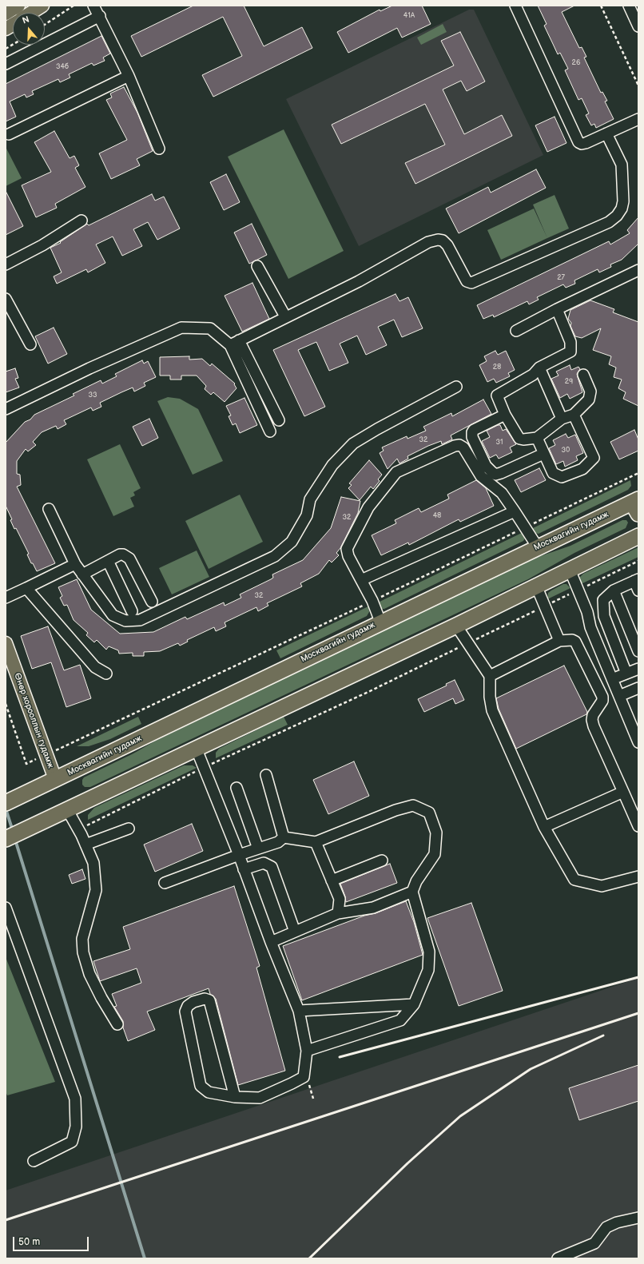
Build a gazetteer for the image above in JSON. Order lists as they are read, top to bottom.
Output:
{
  "streets": {
    "highway": ["Москвагийн гудамж"],
    "main road": ["Өнөр хорооллын гудамж"]
  },
  "crossings": [
    ["Москвагийн гудамж", "Өнөр хорооллын гудамж"]
  ],
  "house_numbers": [
    "41А",
    "26",
    "34б",
    "27",
    "28",
    "29",
    "33",
    "32",
    "31",
    "30",
    "48",
    "32",
    "32"
  ],
  "scale_bar": "50 m",
  "north": "top"
}
